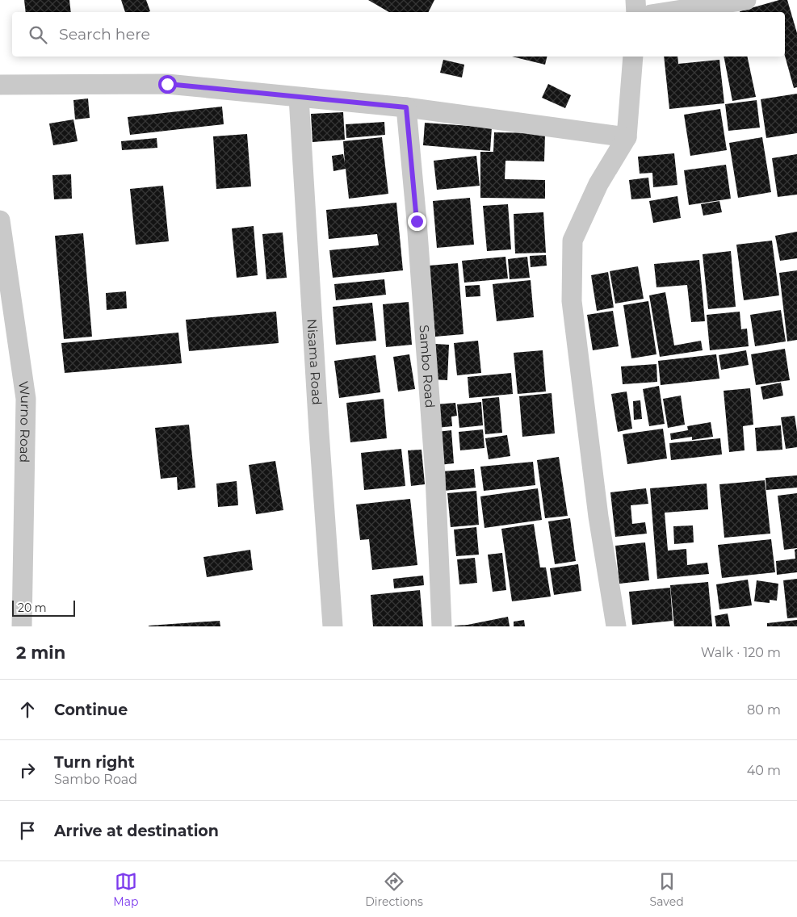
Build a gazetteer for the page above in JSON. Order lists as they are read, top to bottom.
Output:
{
  "streets": {
    "street": ["Nisama Road", "Sambo Road", "Wurno Road"]
  },
  "scale_bar": "20 m",
  "page": {
    "search": "Search here",
    "scale": "20 m",
    "heading": ["2 min", "Walk · 120 m"],
    "list": [
      ["Continue", "80 m"],
      ["Turn right", "Sambo Road", "40 m"],
      "Arrive at destination"
    ],
    "nav": ["Map", "Directions", "Saved"]
  }
}
